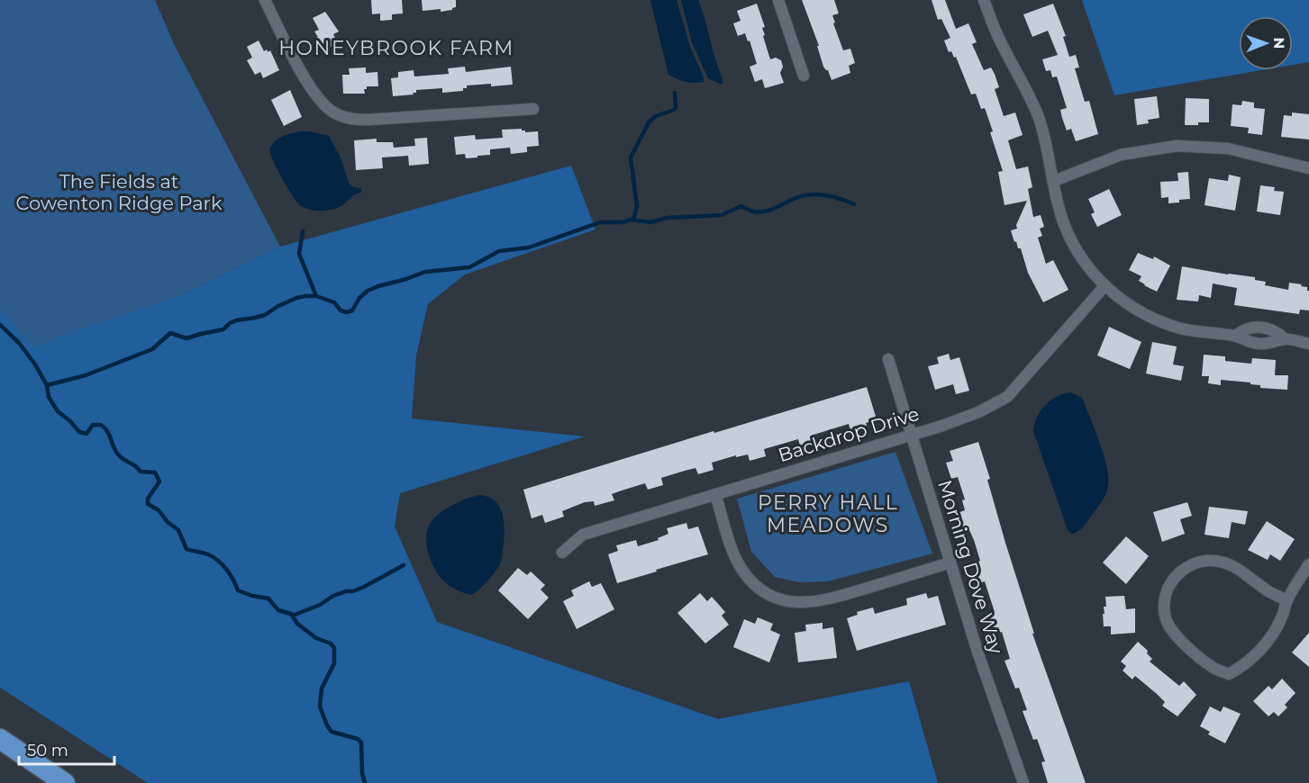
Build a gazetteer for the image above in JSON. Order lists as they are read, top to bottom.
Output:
{
  "streets": {
    "street": ["Backdrop Drive", "Morning Dove Way"]
  },
  "crossings": [
    ["Backdrop Drive", "Morning Dove Way"]
  ],
  "districts": ["HONEYBROOK FARM", "PERRY HALL MEADOWS"],
  "parks": ["The Fields at Cowenton Ridge Park"],
  "scale_bar": "50 m",
  "north": "right"
}
